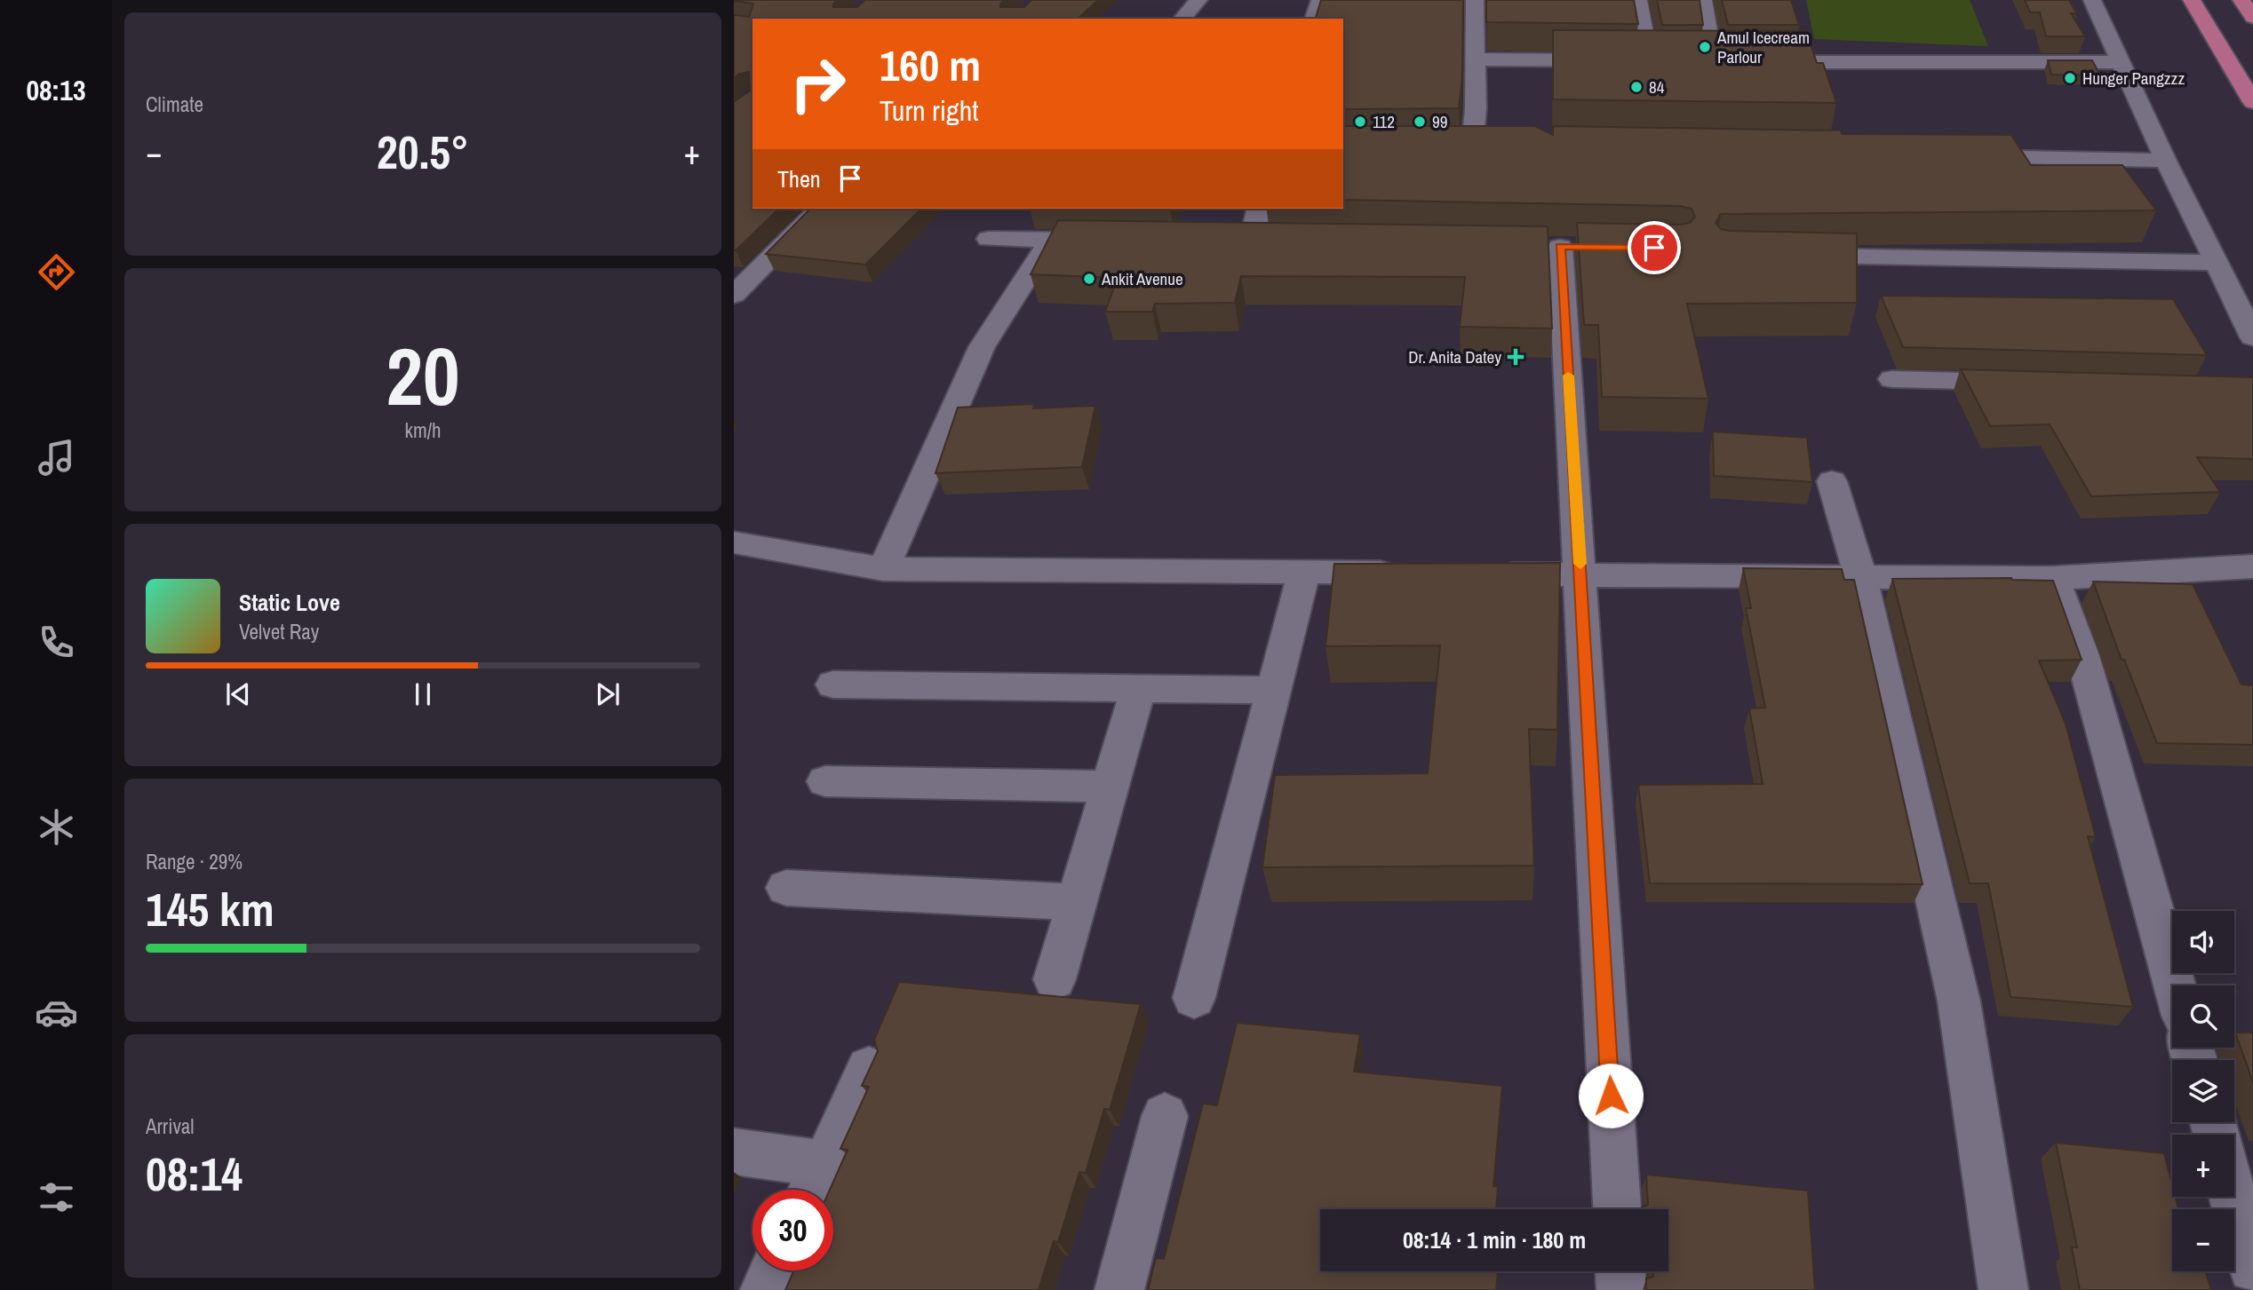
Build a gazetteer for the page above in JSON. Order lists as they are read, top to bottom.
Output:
{
  "places": {
    "other": [
      "Amul Icecream Parlour",
      "Hunger Pangzzz",
      "84",
      "112",
      "99",
      "Ankit Avenue"
    ],
    "health": ["Dr. Anita Datey"]
  },
  "page": {
    "tabs": "08:13",
    "tile": [
      "Climate",
      ["20", "km/h"],
      ["Range · 29%", "145 km"],
      ["Arrival", "08:14"]
    ],
    "turn": ["160 m", "Turn right"],
    "heat": ["−", "20.5°", "+"],
    "then": "Then",
    "song": ["Static Love", "Velvet Ray"],
    "map_buttons": ["+", "−"],
    "limit": "30",
    "trip": "08:14 · 1 min · 180 m"
  }
}
